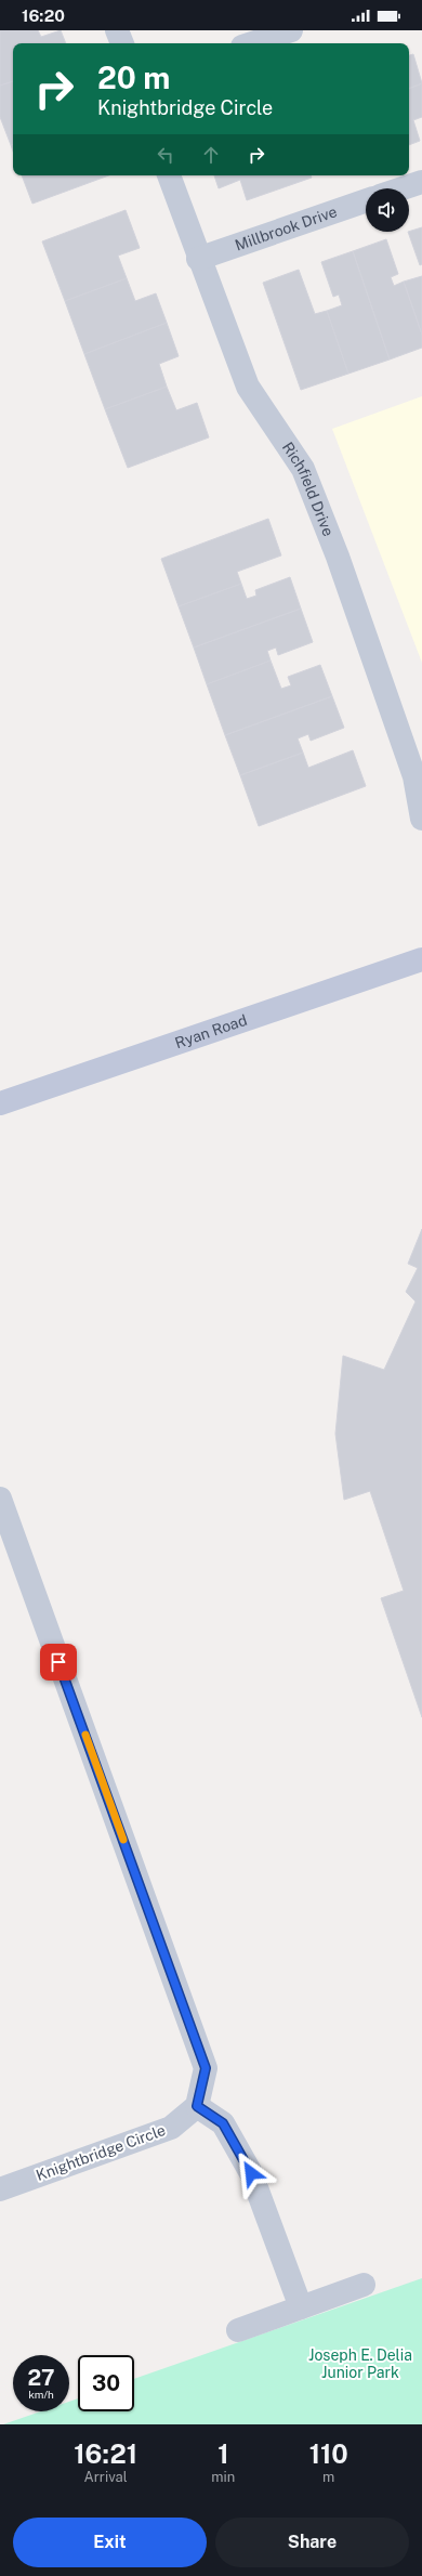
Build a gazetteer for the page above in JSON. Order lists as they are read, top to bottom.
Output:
{
  "streets": {
    "main road": ["Ryan Road"],
    "street": ["Millbrook Drive", "Richfield Drive", "Knightbridge Circle"]
  },
  "crossings": [
    ["Millbrook Drive", "Richfield Drive"]
  ],
  "parks": ["Joseph E. Delia Junior Park"],
  "page": {
    "status": "16:20",
    "turn": ["20 m", "Knightbridge Circle"],
    "speed": "27 km/h",
    "limit": "30",
    "eta": [
      "16:21",
      "Arrival",
      "1",
      "min",
      "110",
      "m"
    ],
    "buttons": ["Exit", "Share"]
  }
}
